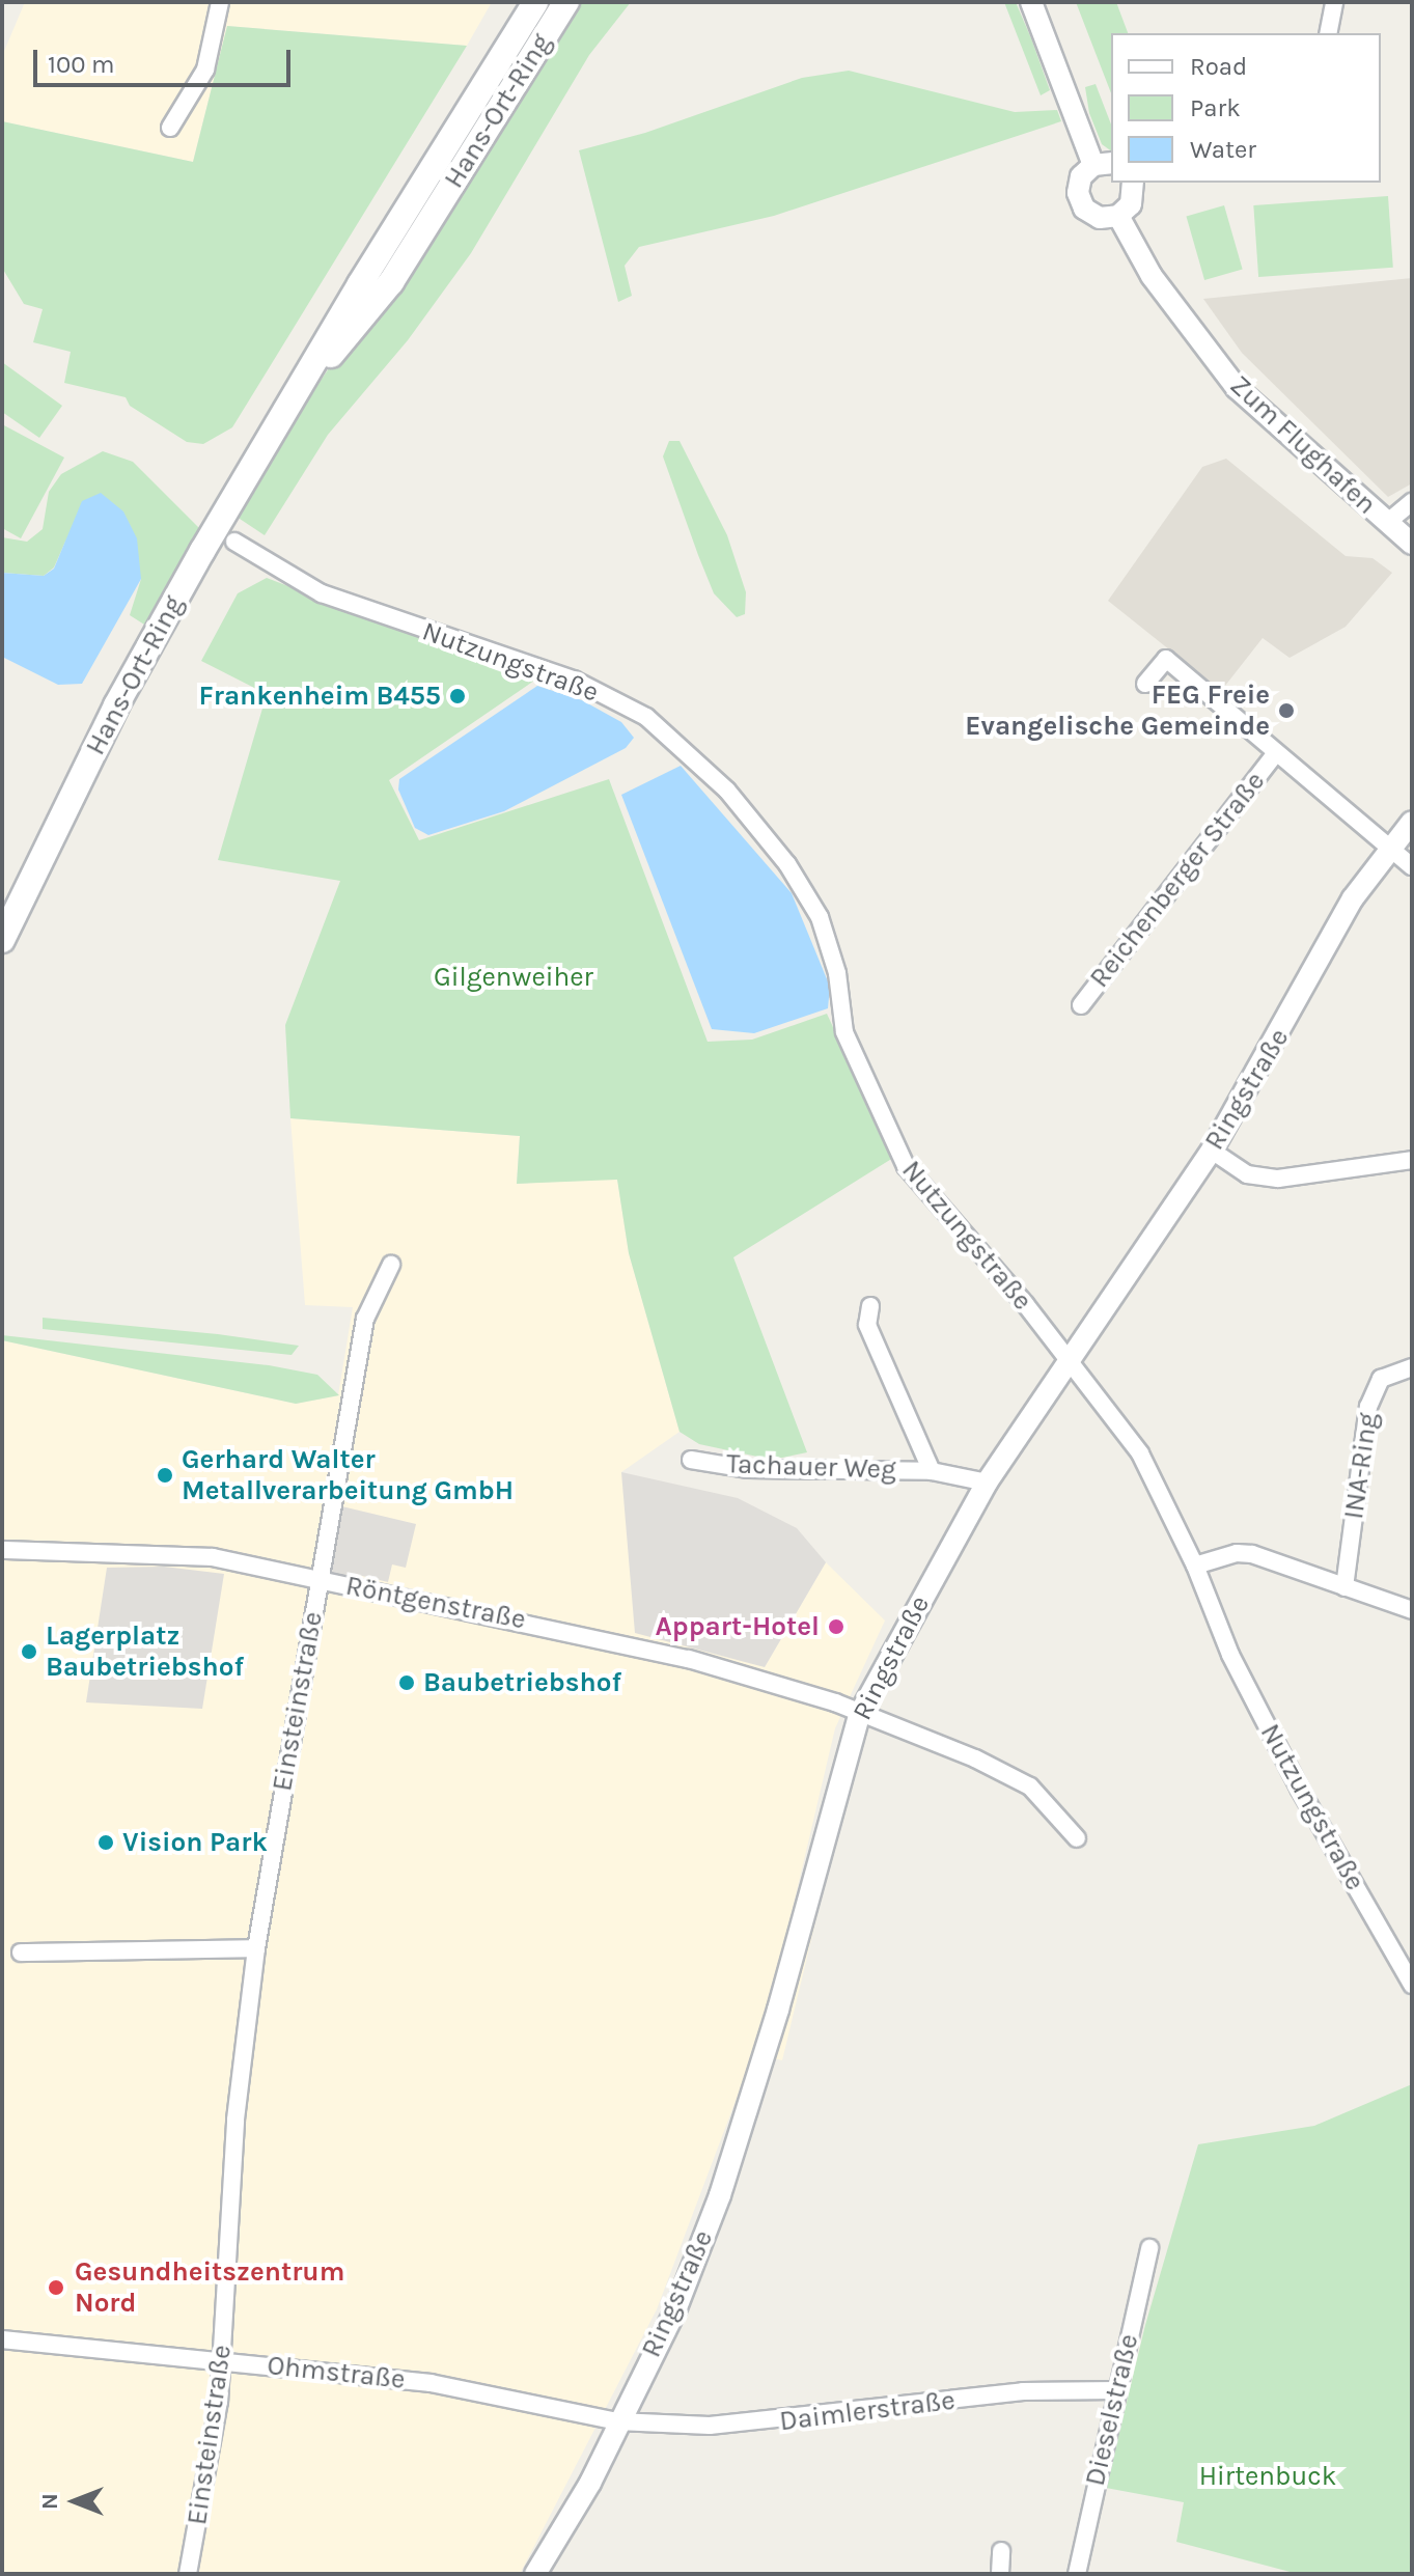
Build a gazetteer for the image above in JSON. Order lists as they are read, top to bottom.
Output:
{
  "streets": {
    "main road": ["Hans-Ort-Ring"],
    "street": [
      "Zum Flughafen",
      "Nutzungstraße",
      "Reichenberger Straße",
      "Ringstraße",
      "INA-Ring",
      "Tachauer Weg",
      "Röntgenstraße",
      "Einsteinstraße",
      "Ohmstraße",
      "Dieselstraße",
      "Daimlerstraße"
    ]
  },
  "crossings": [
    ["Nutzungstraße", "Ringstraße"],
    ["Ringstraße", "Tachauer Weg"],
    ["Ringstraße", "Röntgenstraße"],
    ["Ringstraße", "Ohmstraße"],
    ["Ringstraße", "Daimlerstraße"],
    ["Röntgenstraße", "Einsteinstraße"],
    ["Einsteinstraße", "Ohmstraße"],
    ["Ohmstraße", "Daimlerstraße"],
    ["Dieselstraße", "Daimlerstraße"]
  ],
  "parks": ["Gilgenweiher", "Hirtenbuck"],
  "places": [
    "Frankenheim B455",
    "FEG Freie Evangelische Gemeinde",
    "Gerhard Walter Metallverarbeitung GmbH",
    "Appart-Hotel",
    "Lagerplatz Baubetriebshof",
    "Baubetriebshof",
    "Vision Park",
    "Gesundheitszentrum Nord"
  ],
  "legend": ["Road", "Park", "Water"],
  "scale_bar": "100 m",
  "north": "left"
}
